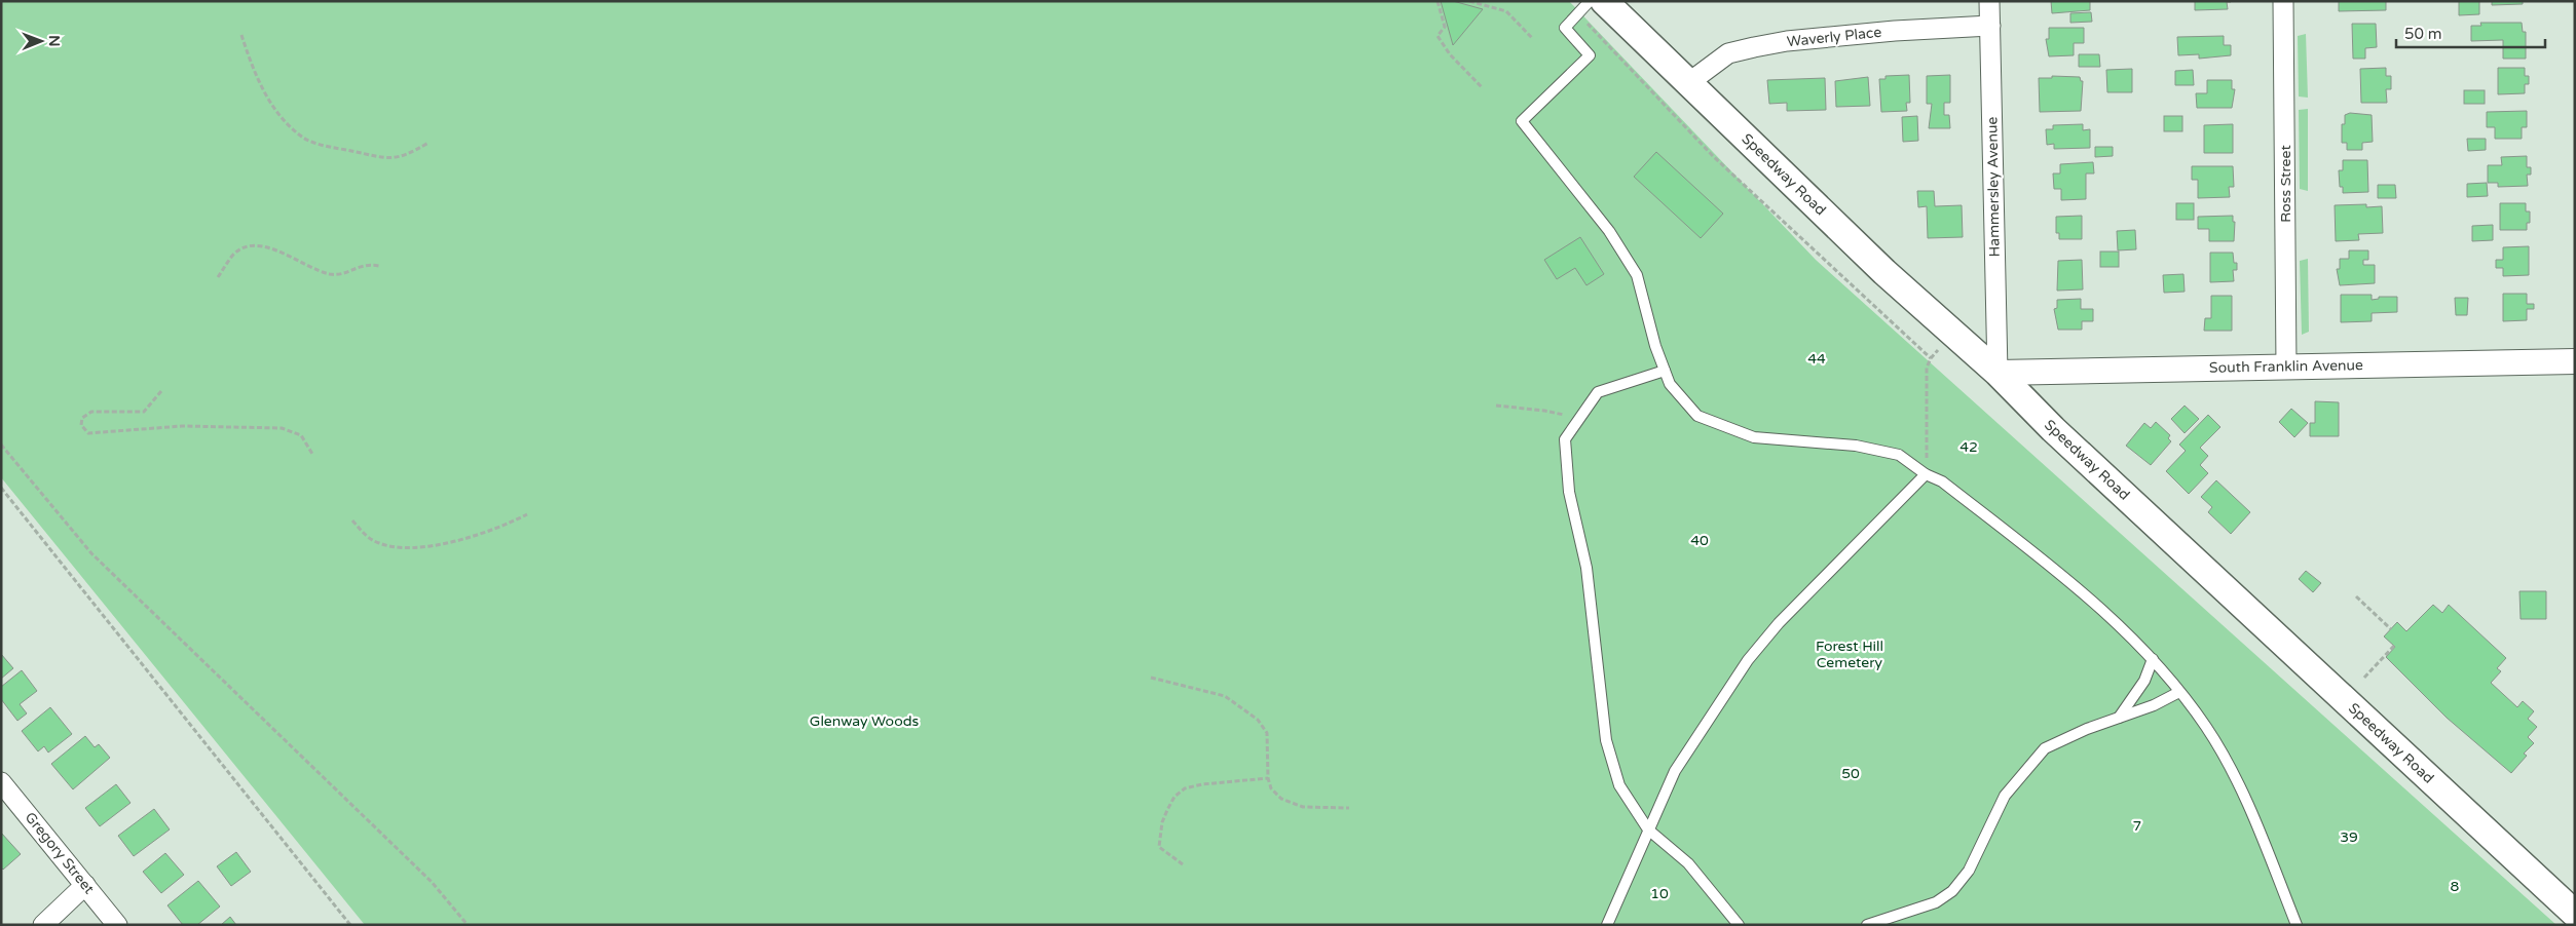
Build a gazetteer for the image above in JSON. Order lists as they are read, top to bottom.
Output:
{
  "streets": {
    "main road": ["Speedway Road"],
    "street": [
      "Waverly Place",
      "Ross Street",
      "Hammersley Avenue",
      "South Franklin Avenue",
      "Gregory Street"
    ]
  },
  "crossings": [
    ["Waverly Place", "Speedway Road"],
    ["Waverly Place", "Hammersley Avenue"],
    ["Speedway Road", "Hammersley Avenue"],
    ["Speedway Road", "South Franklin Avenue"],
    ["Ross Street", "South Franklin Avenue"],
    ["Hammersley Avenue", "South Franklin Avenue"]
  ],
  "parks": [
    "44",
    "42",
    "40",
    "Forest Hill Cemetery",
    "Glenway Woods",
    "50",
    "7",
    "39",
    "8",
    "10"
  ],
  "scale_bar": "50 m",
  "north": "right"
}
